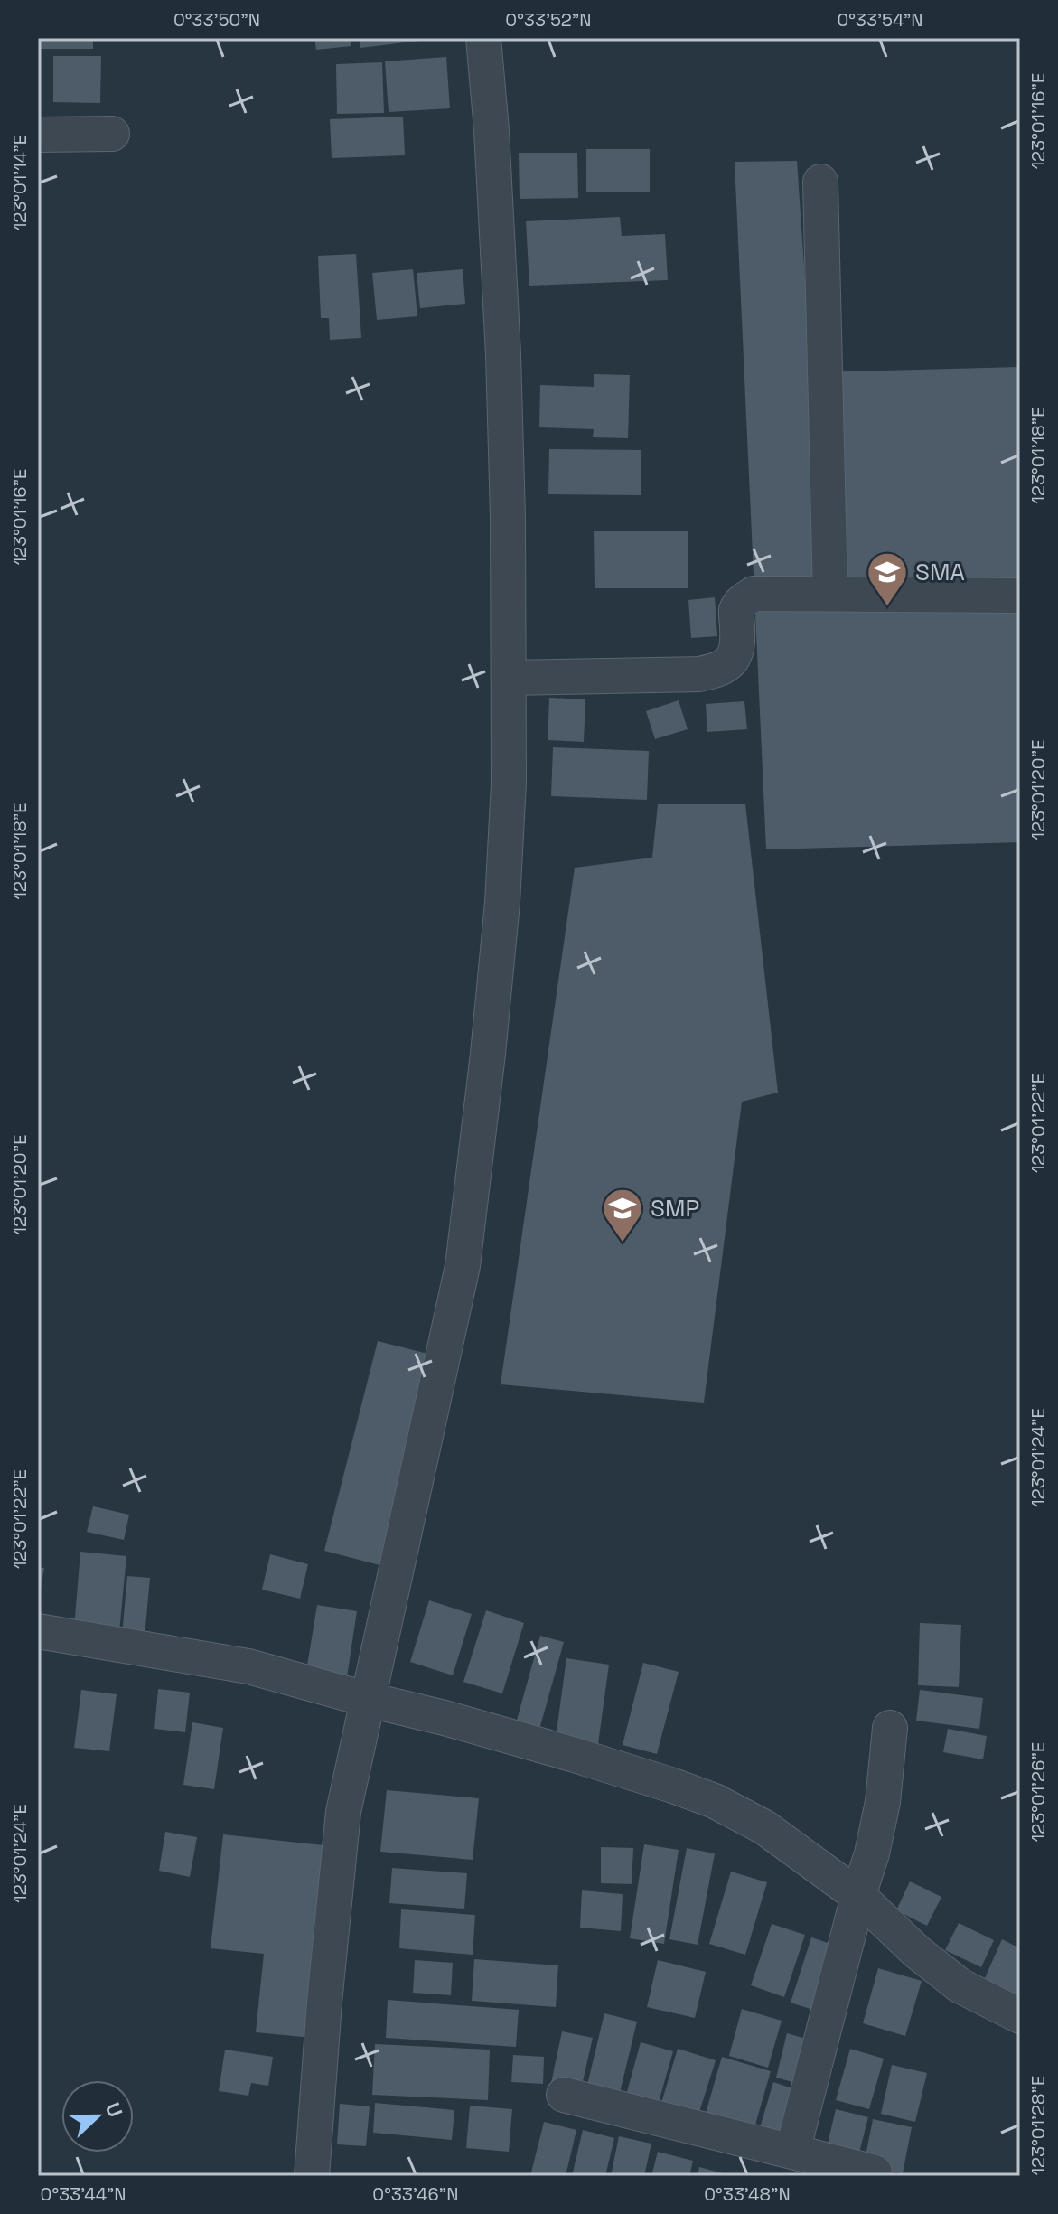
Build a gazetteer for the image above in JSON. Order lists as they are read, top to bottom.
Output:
{
  "places": {
    "school or university": ["SMA", "SMP"]
  },
  "north": "right",
  "coordinates": [
    "0°33'50\"N",
    "0°33'52\"N",
    "0°33'54\"N",
    "123°01'16\"E",
    "123°01'14\"E",
    "123°01'18\"E",
    "123°01'20\"E",
    "123°01'22\"E",
    "123°01'24\"E",
    "123°01'26\"E",
    "123°01'28\"E",
    "0°33'44\"N",
    "0°33'46\"N",
    "0°33'48\"N"
  ]
}
